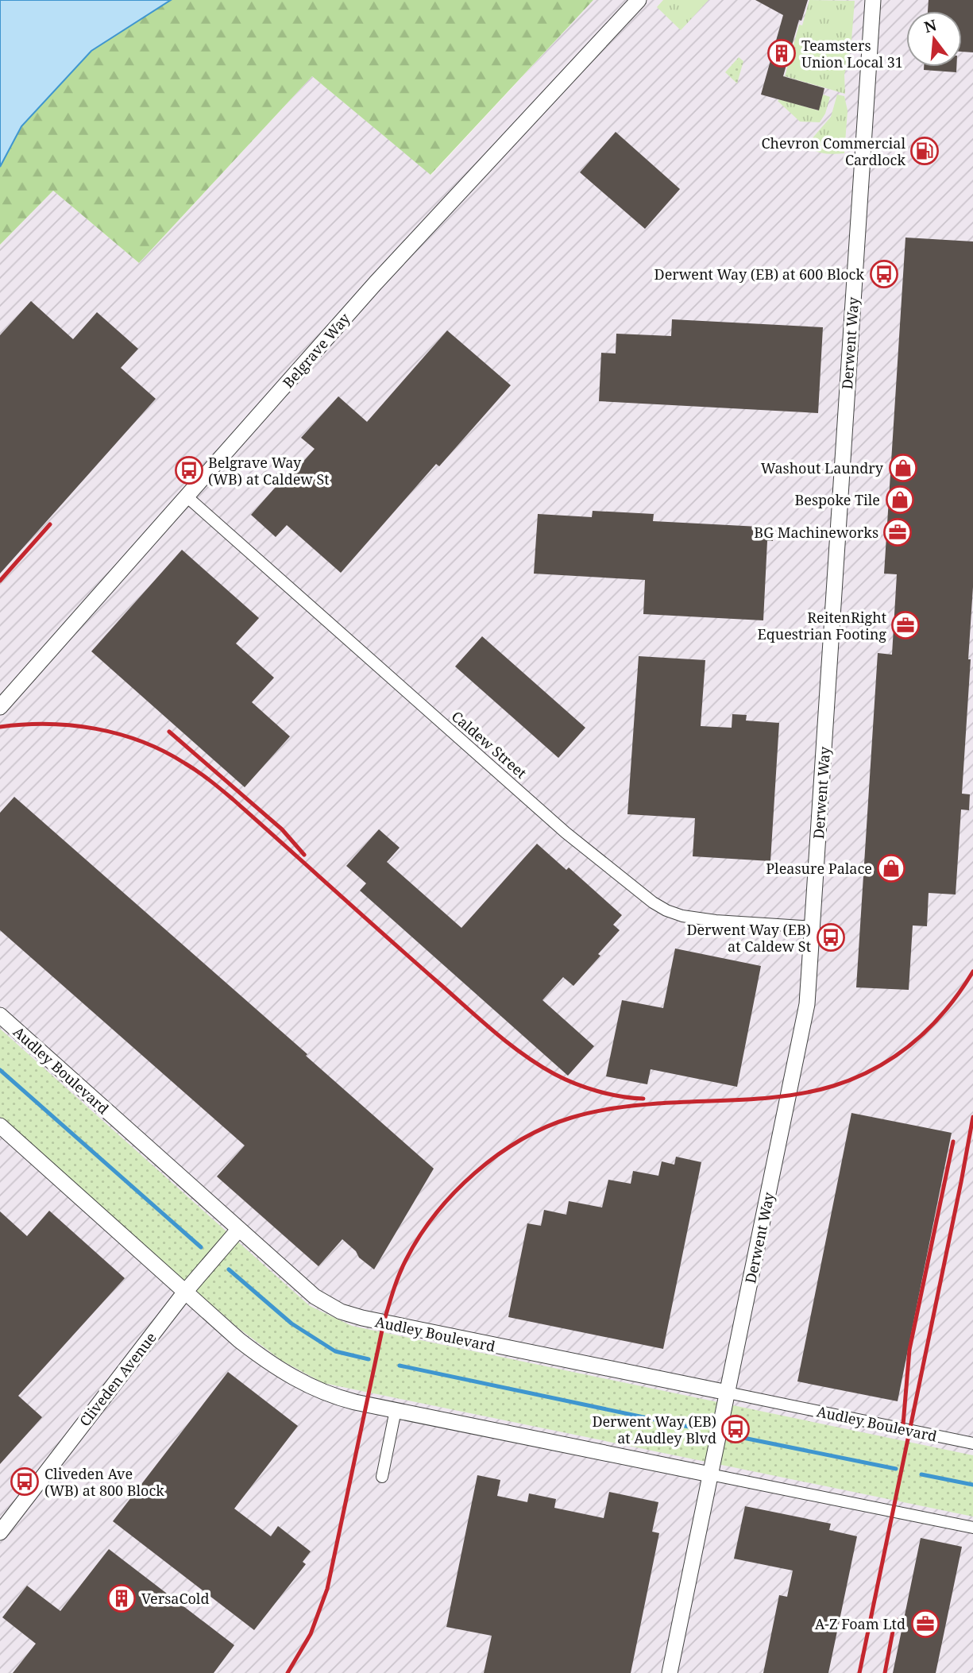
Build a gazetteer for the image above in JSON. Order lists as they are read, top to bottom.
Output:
{
  "streets": {
    "street": [
      "Derwent Way",
      "Belgrave Way",
      "Caldew Street",
      "Audley Boulevard",
      "Cliveden Avenue"
    ]
  },
  "crossings": [
    ["Derwent Way", "Caldew Street"],
    ["Derwent Way", "Audley Boulevard"],
    ["Belgrave Way", "Caldew Street"],
    ["Audley Boulevard", "Cliveden Avenue"]
  ],
  "places": {
    "building": ["Teamsters Union Local 31", "VersaCold"],
    "fuel station": ["Chevron Commercial Cardlock"],
    "bus stop": [
      "Derwent Way (EB) at 600 Block",
      "Belgrave Way (WB) at Caldew St",
      "Derwent Way (EB) at Caldew St",
      "Derwent Way (EB) at Audley Blvd",
      "Cliveden Ave (WB) at 800 Block"
    ],
    "shop": ["Washout Laundry", "Bespoke Tile", "Pleasure Palace"],
    "office": ["BG Machineworks", "ReitenRight Equestrian Footing", "A-Z Foam Ltd"]
  },
  "north": "top"
}
